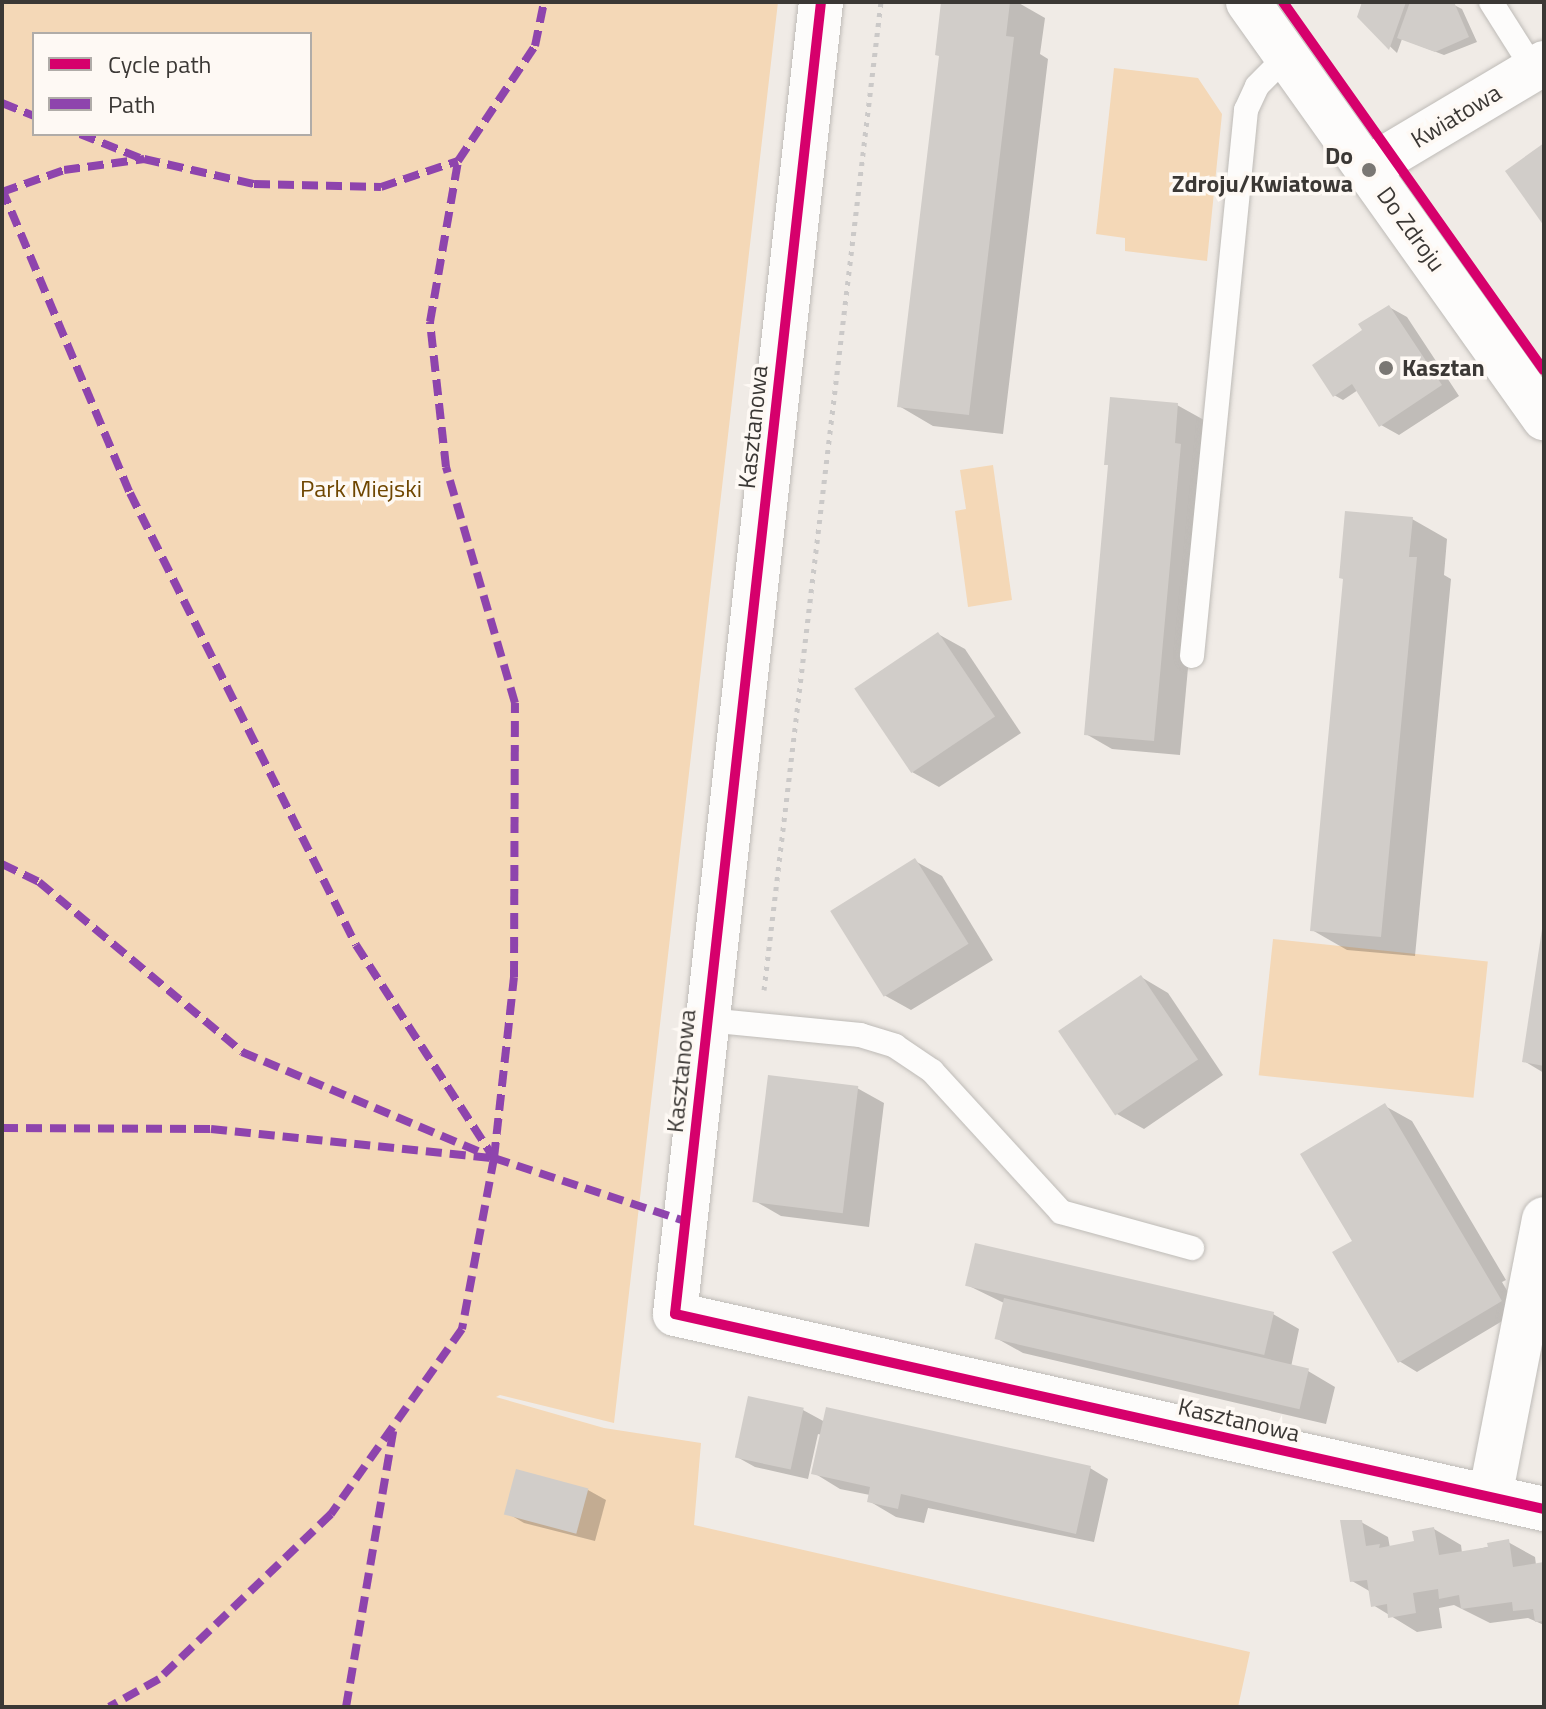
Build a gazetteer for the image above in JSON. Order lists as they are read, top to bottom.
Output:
{
  "streets": {
    "street": ["Kwiatowa", "Do Zdroju", "Kasztanowa"]
  },
  "crossings": [
    ["Kwiatowa", "Do Zdroju"]
  ],
  "parks": ["Park Miejski"],
  "places": ["Do Zdroju/Kwiatowa", "Kasztan"],
  "legend": ["Cycle path", "Path"]
}
